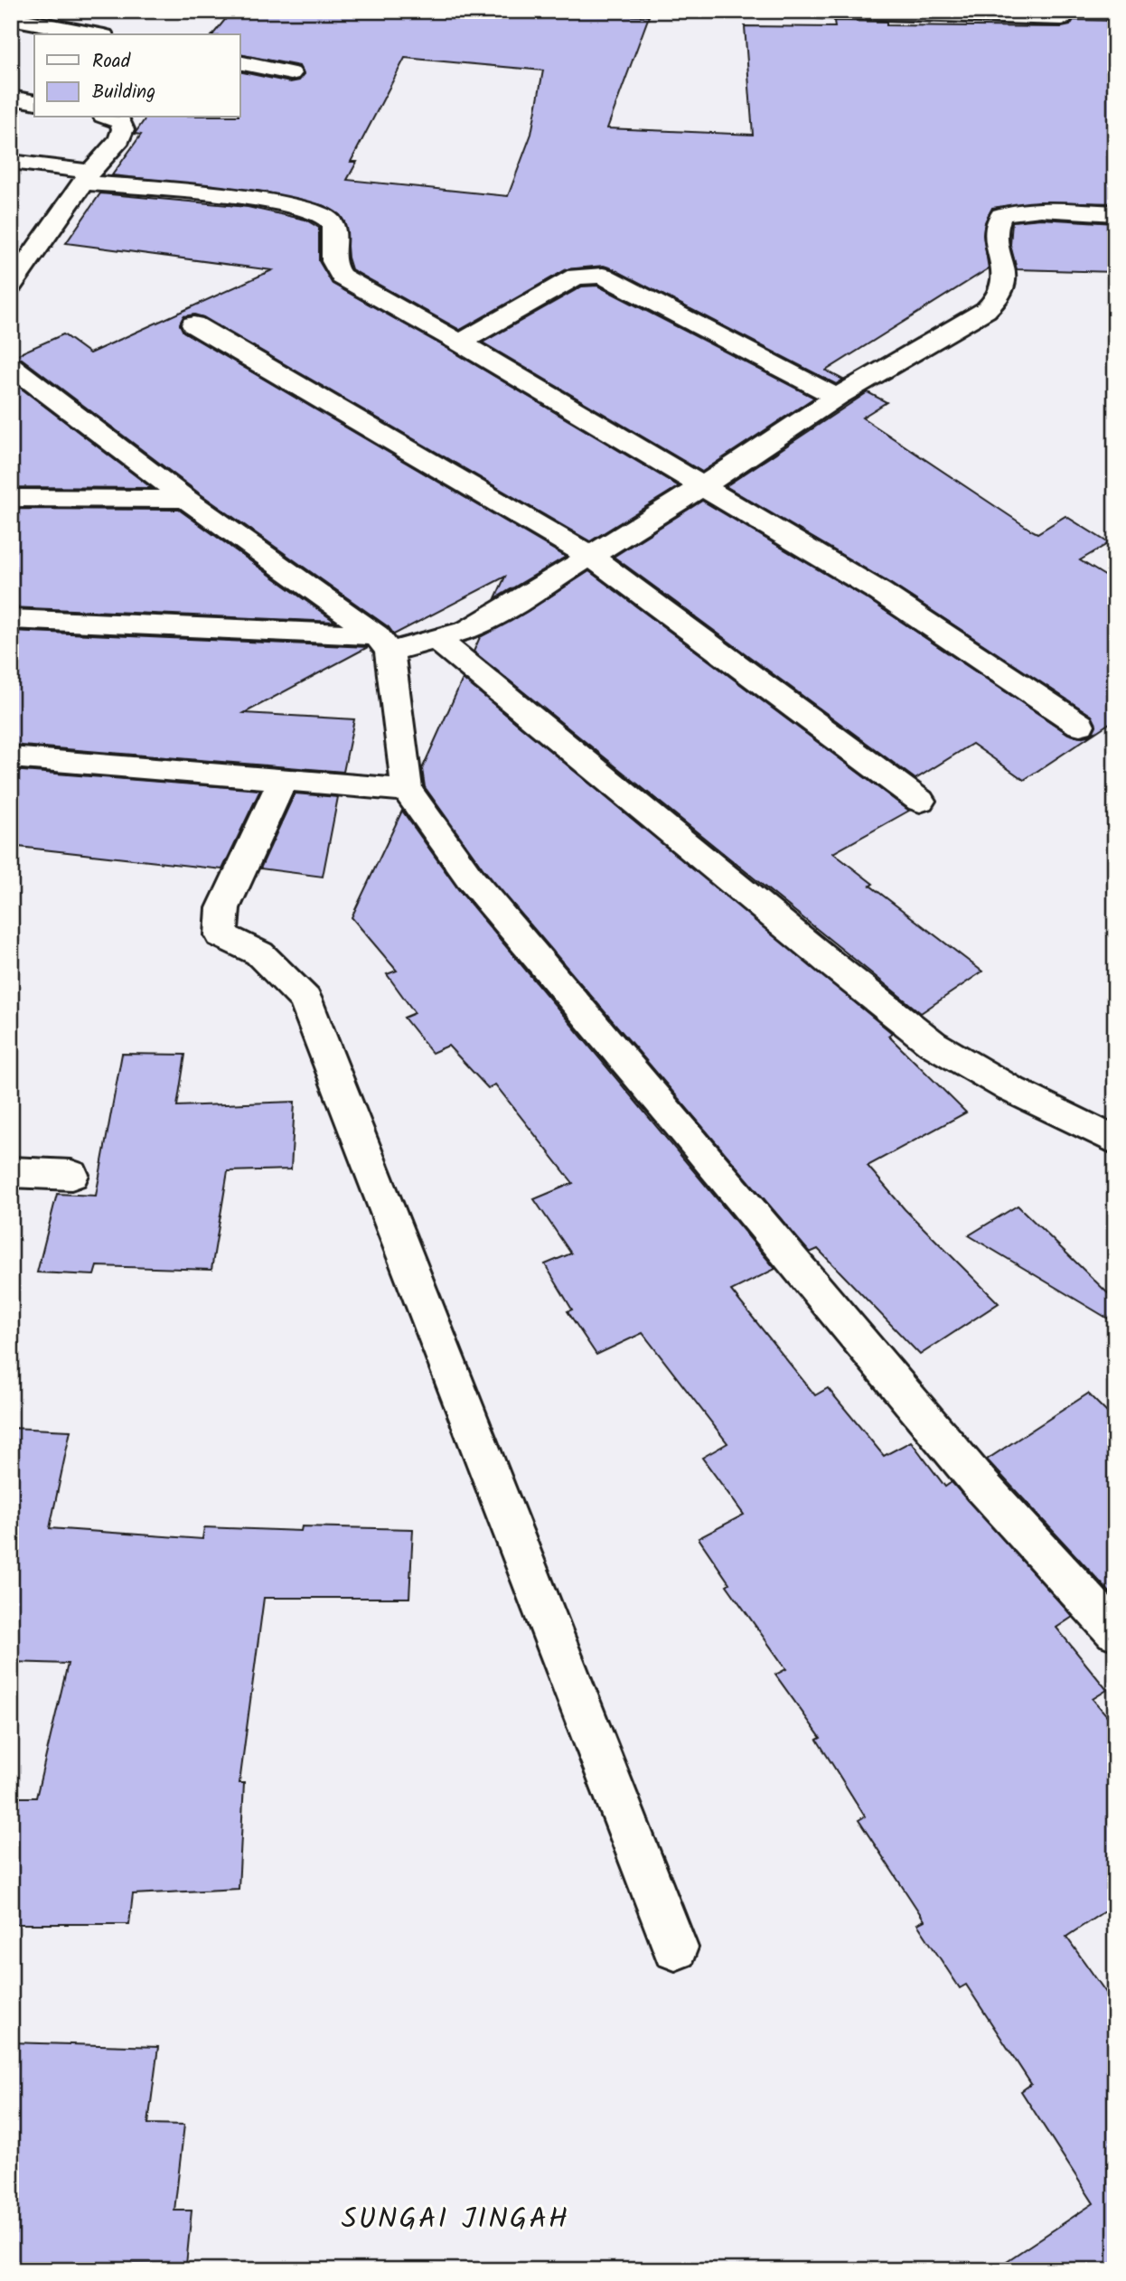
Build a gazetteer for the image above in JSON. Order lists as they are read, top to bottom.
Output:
{
  "districts": ["SUNGAI JINGAH"],
  "legend": ["Road", "Building"]
}
